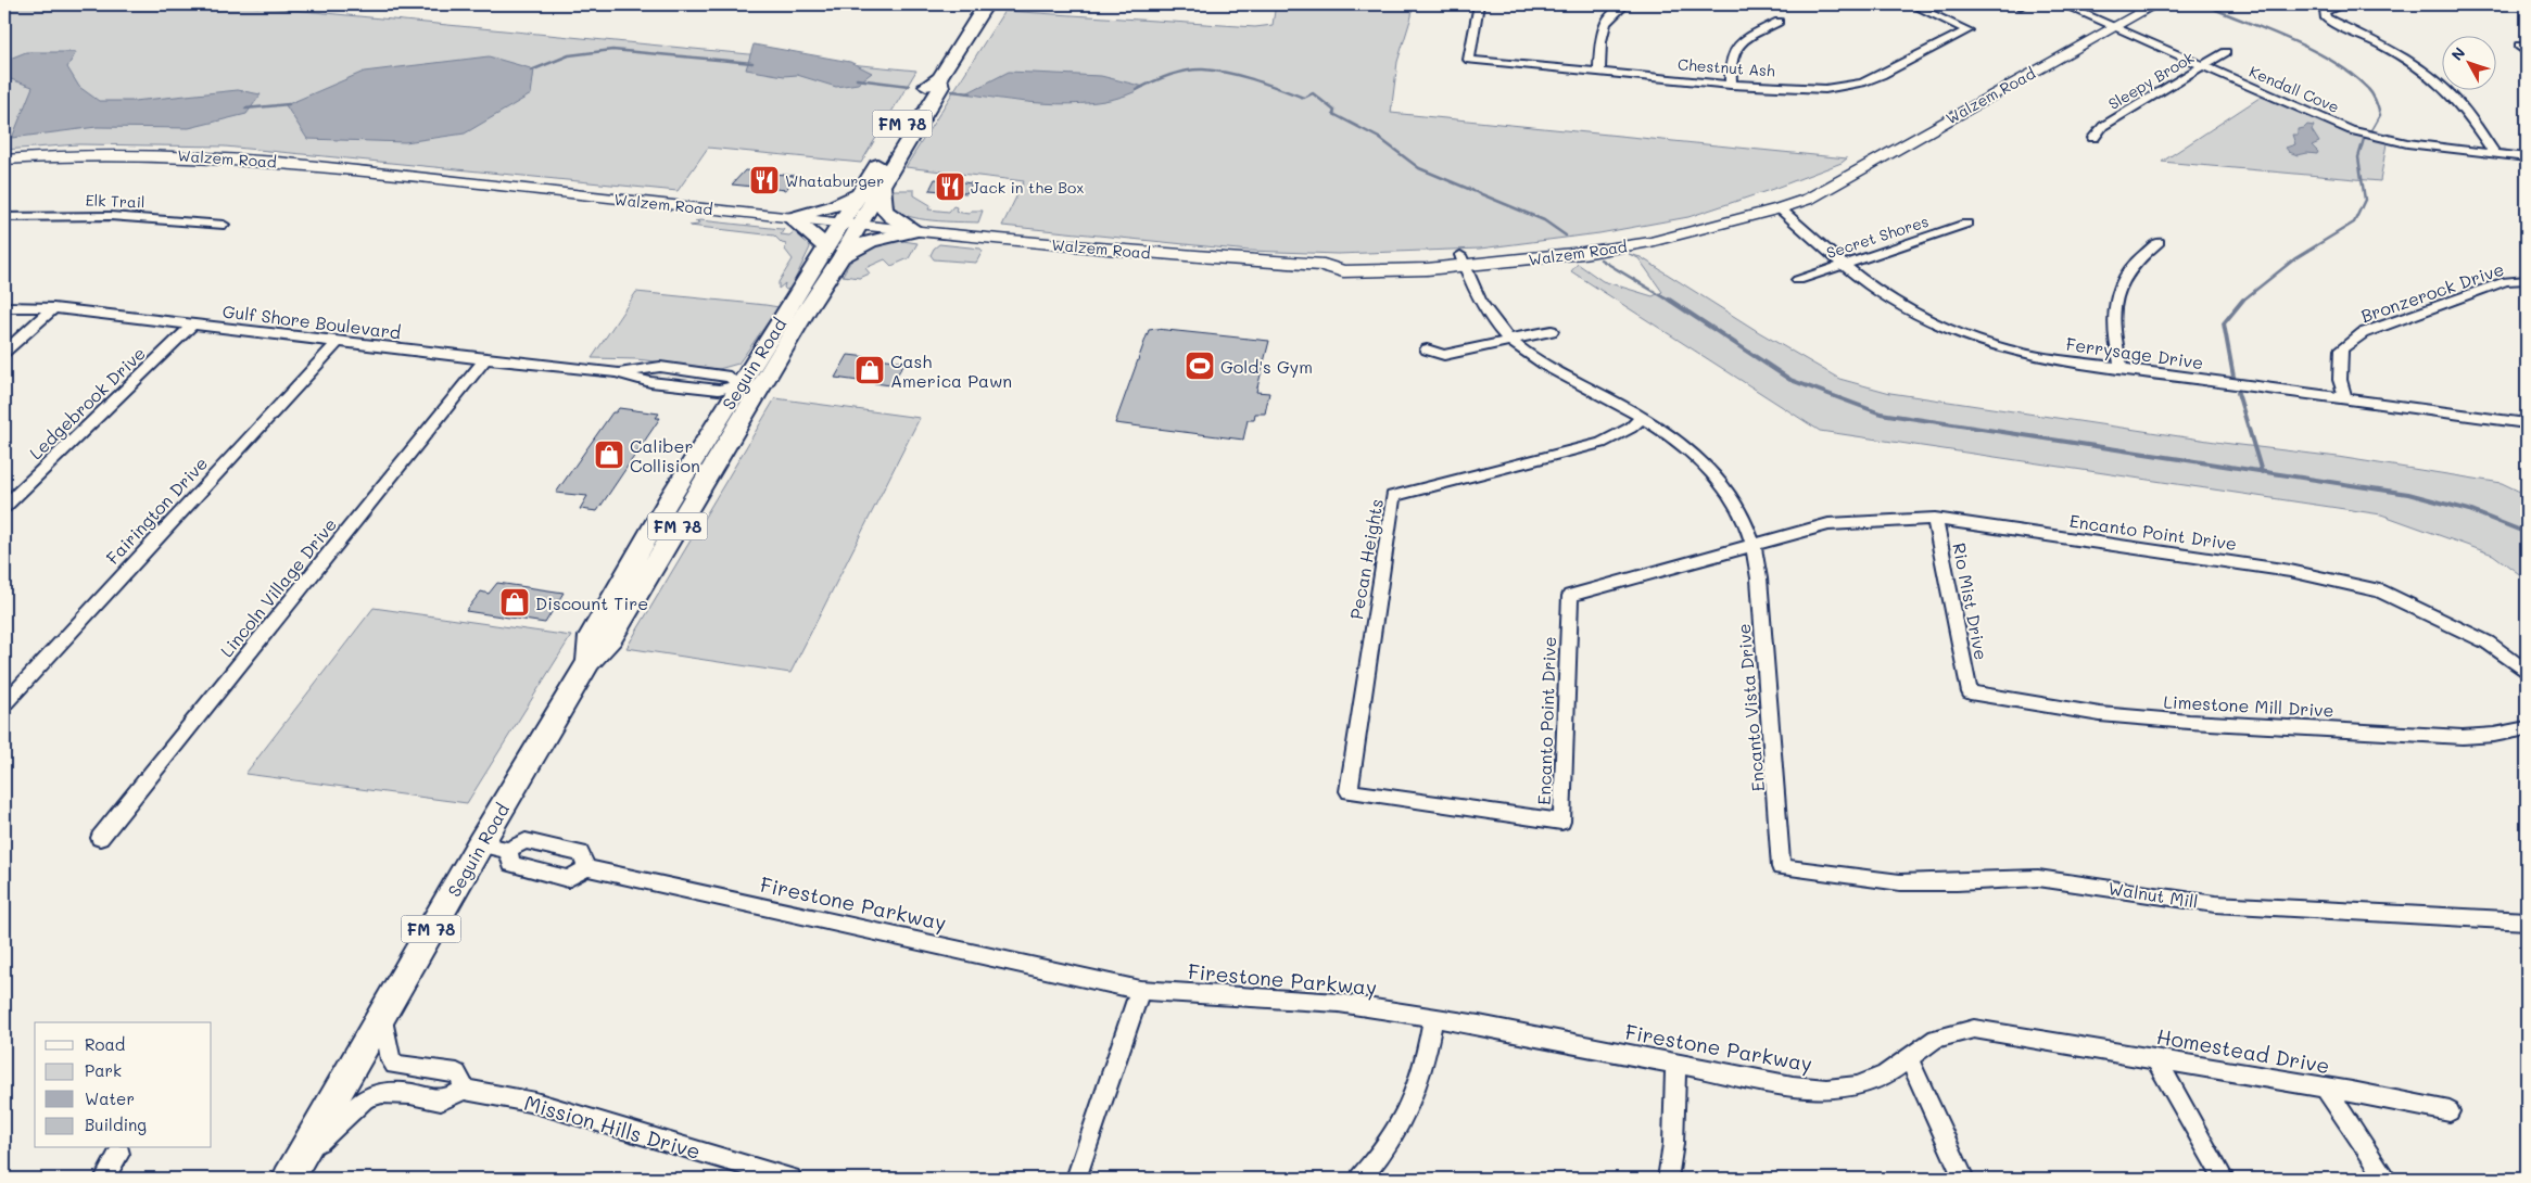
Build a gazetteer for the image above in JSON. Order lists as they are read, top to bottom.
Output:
{
  "streets": {
    "main road": ["FM 78", "Seguin Road"],
    "street": [
      "Chestnut Ash",
      "Sleepy Brook",
      "Kendall Cove",
      "Walzem Road",
      "Elk Trail",
      "Secret Shores",
      "Bronzerock Drive",
      "Gulf Shore Boulevard",
      "Ferrysage Drive",
      "Ledgebrook Drive",
      "Fairington Drive",
      "Encanto Point Drive",
      "Pecan Heights",
      "Lincoln Village Drive",
      "Rio Mist Drive",
      "Limestone Mill Drive",
      "Encanto Vista Drive",
      "Walnut Mill",
      "Firestone Parkway",
      "Homestead Drive",
      "Mission Hills Drive"
    ]
  },
  "crossings": [
    ["Sleepy Brook", "Kendall Cove"],
    ["Kendall Cove", "Walzem Road"],
    ["Walzem Road", "Ferrysage Drive"],
    ["Walzem Road", "Seguin Road"],
    ["Secret Shores", "Ferrysage Drive"],
    ["Bronzerock Drive", "Ferrysage Drive"],
    ["Gulf Shore Boulevard", "Seguin Road"],
    ["Gulf Shore Boulevard", "Ledgebrook Drive"],
    ["Gulf Shore Boulevard", "Fairington Drive"],
    ["Gulf Shore Boulevard", "Lincoln Village Drive"],
    ["Encanto Point Drive", "Pecan Heights"],
    ["Encanto Point Drive", "Rio Mist Drive"],
    ["Encanto Point Drive", "Encanto Vista Drive"],
    ["Rio Mist Drive", "Limestone Mill Drive"],
    ["Encanto Vista Drive", "Walnut Mill"],
    ["Firestone Parkway", "Homestead Drive"]
  ],
  "places": {
    "restaurant": ["Whataburger", "Jack in the Box"],
    "sports": ["Gold's Gym"],
    "shop": ["Cash America Pawn", "Caliber Collision", "Discount Tire"]
  },
  "legend": [
    "Road",
    "Park",
    "Water",
    "Building"
  ],
  "north": "top left"
}
